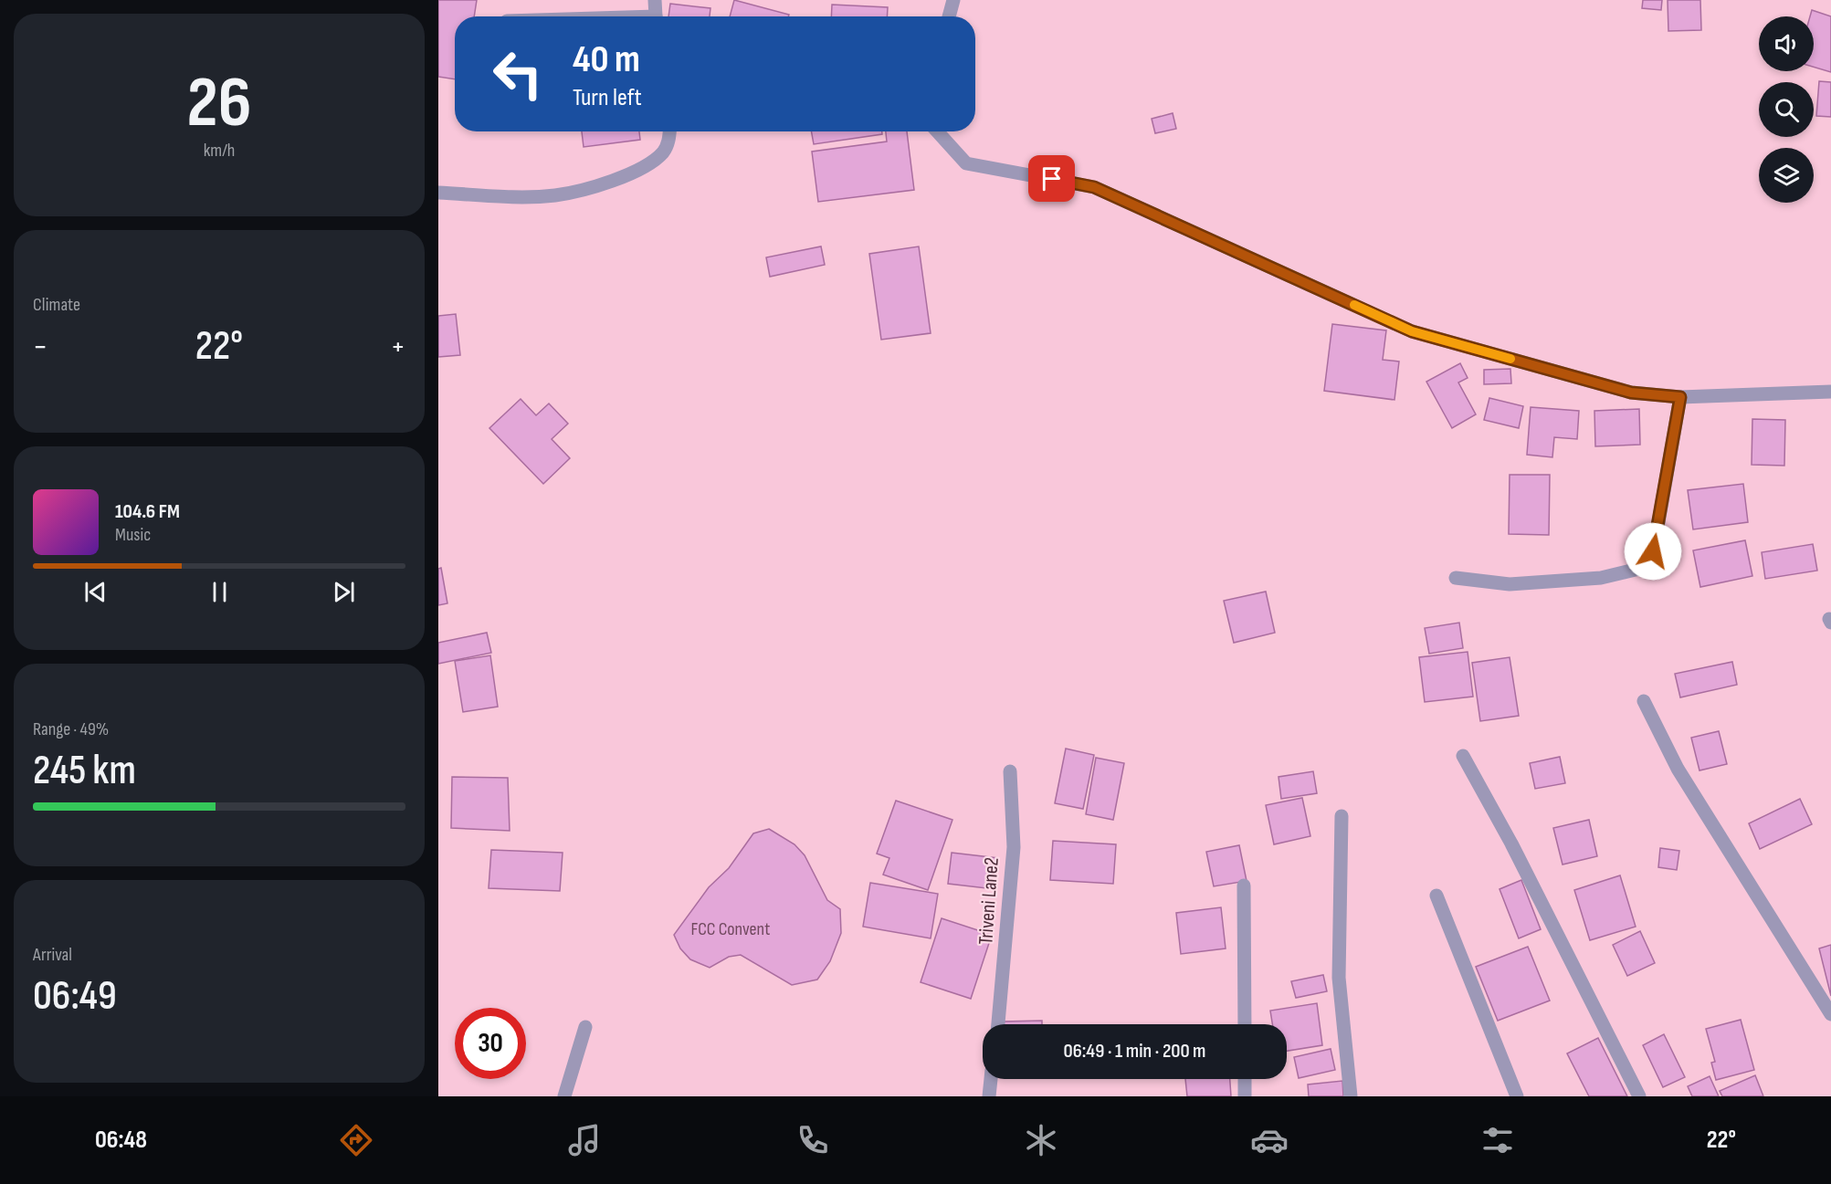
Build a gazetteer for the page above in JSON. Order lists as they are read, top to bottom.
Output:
{
  "streets": {
    "street": ["Triveni Lane2"]
  },
  "house_numbers": ["FCC Convent"],
  "page": {
    "tile": [
      ["26", "km/h"],
      "Climate",
      ["Range · 49%", "245 km"],
      ["Arrival", "06:49"]
    ],
    "turn": ["40 m", "Turn left"],
    "heat": ["−", "22°", "+"],
    "song": ["104.6 FM", "Music"],
    "limit": "30",
    "trip": "06:49 · 1 min · 200 m",
    "tabs": ["06:48", "22°"]
  }
}
